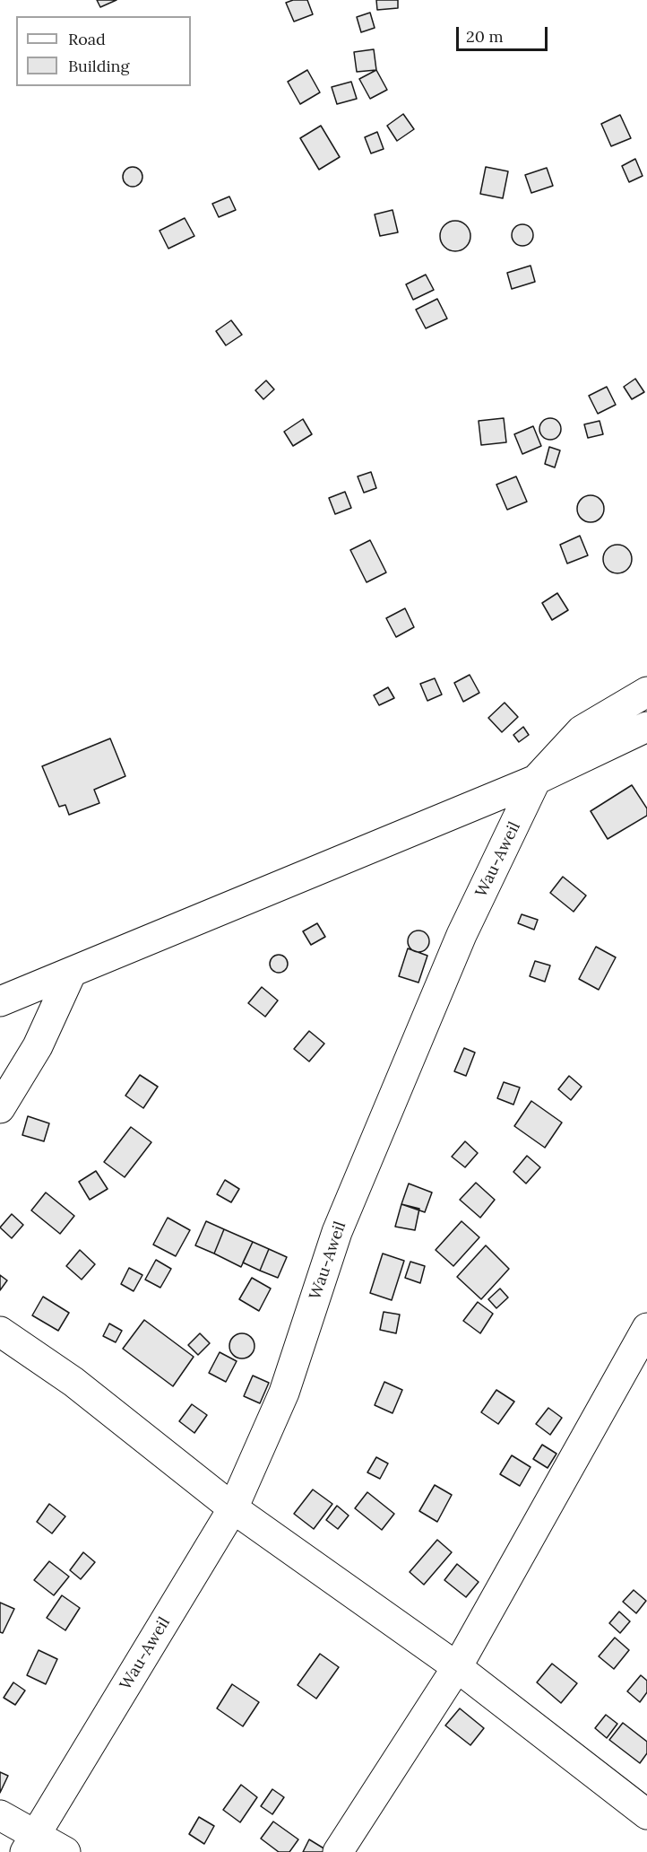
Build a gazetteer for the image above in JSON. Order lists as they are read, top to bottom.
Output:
{
  "streets": {
    "street": ["Wau-Aweil"]
  },
  "legend": ["Road", "Building"],
  "scale_bar": "20 m"
}
